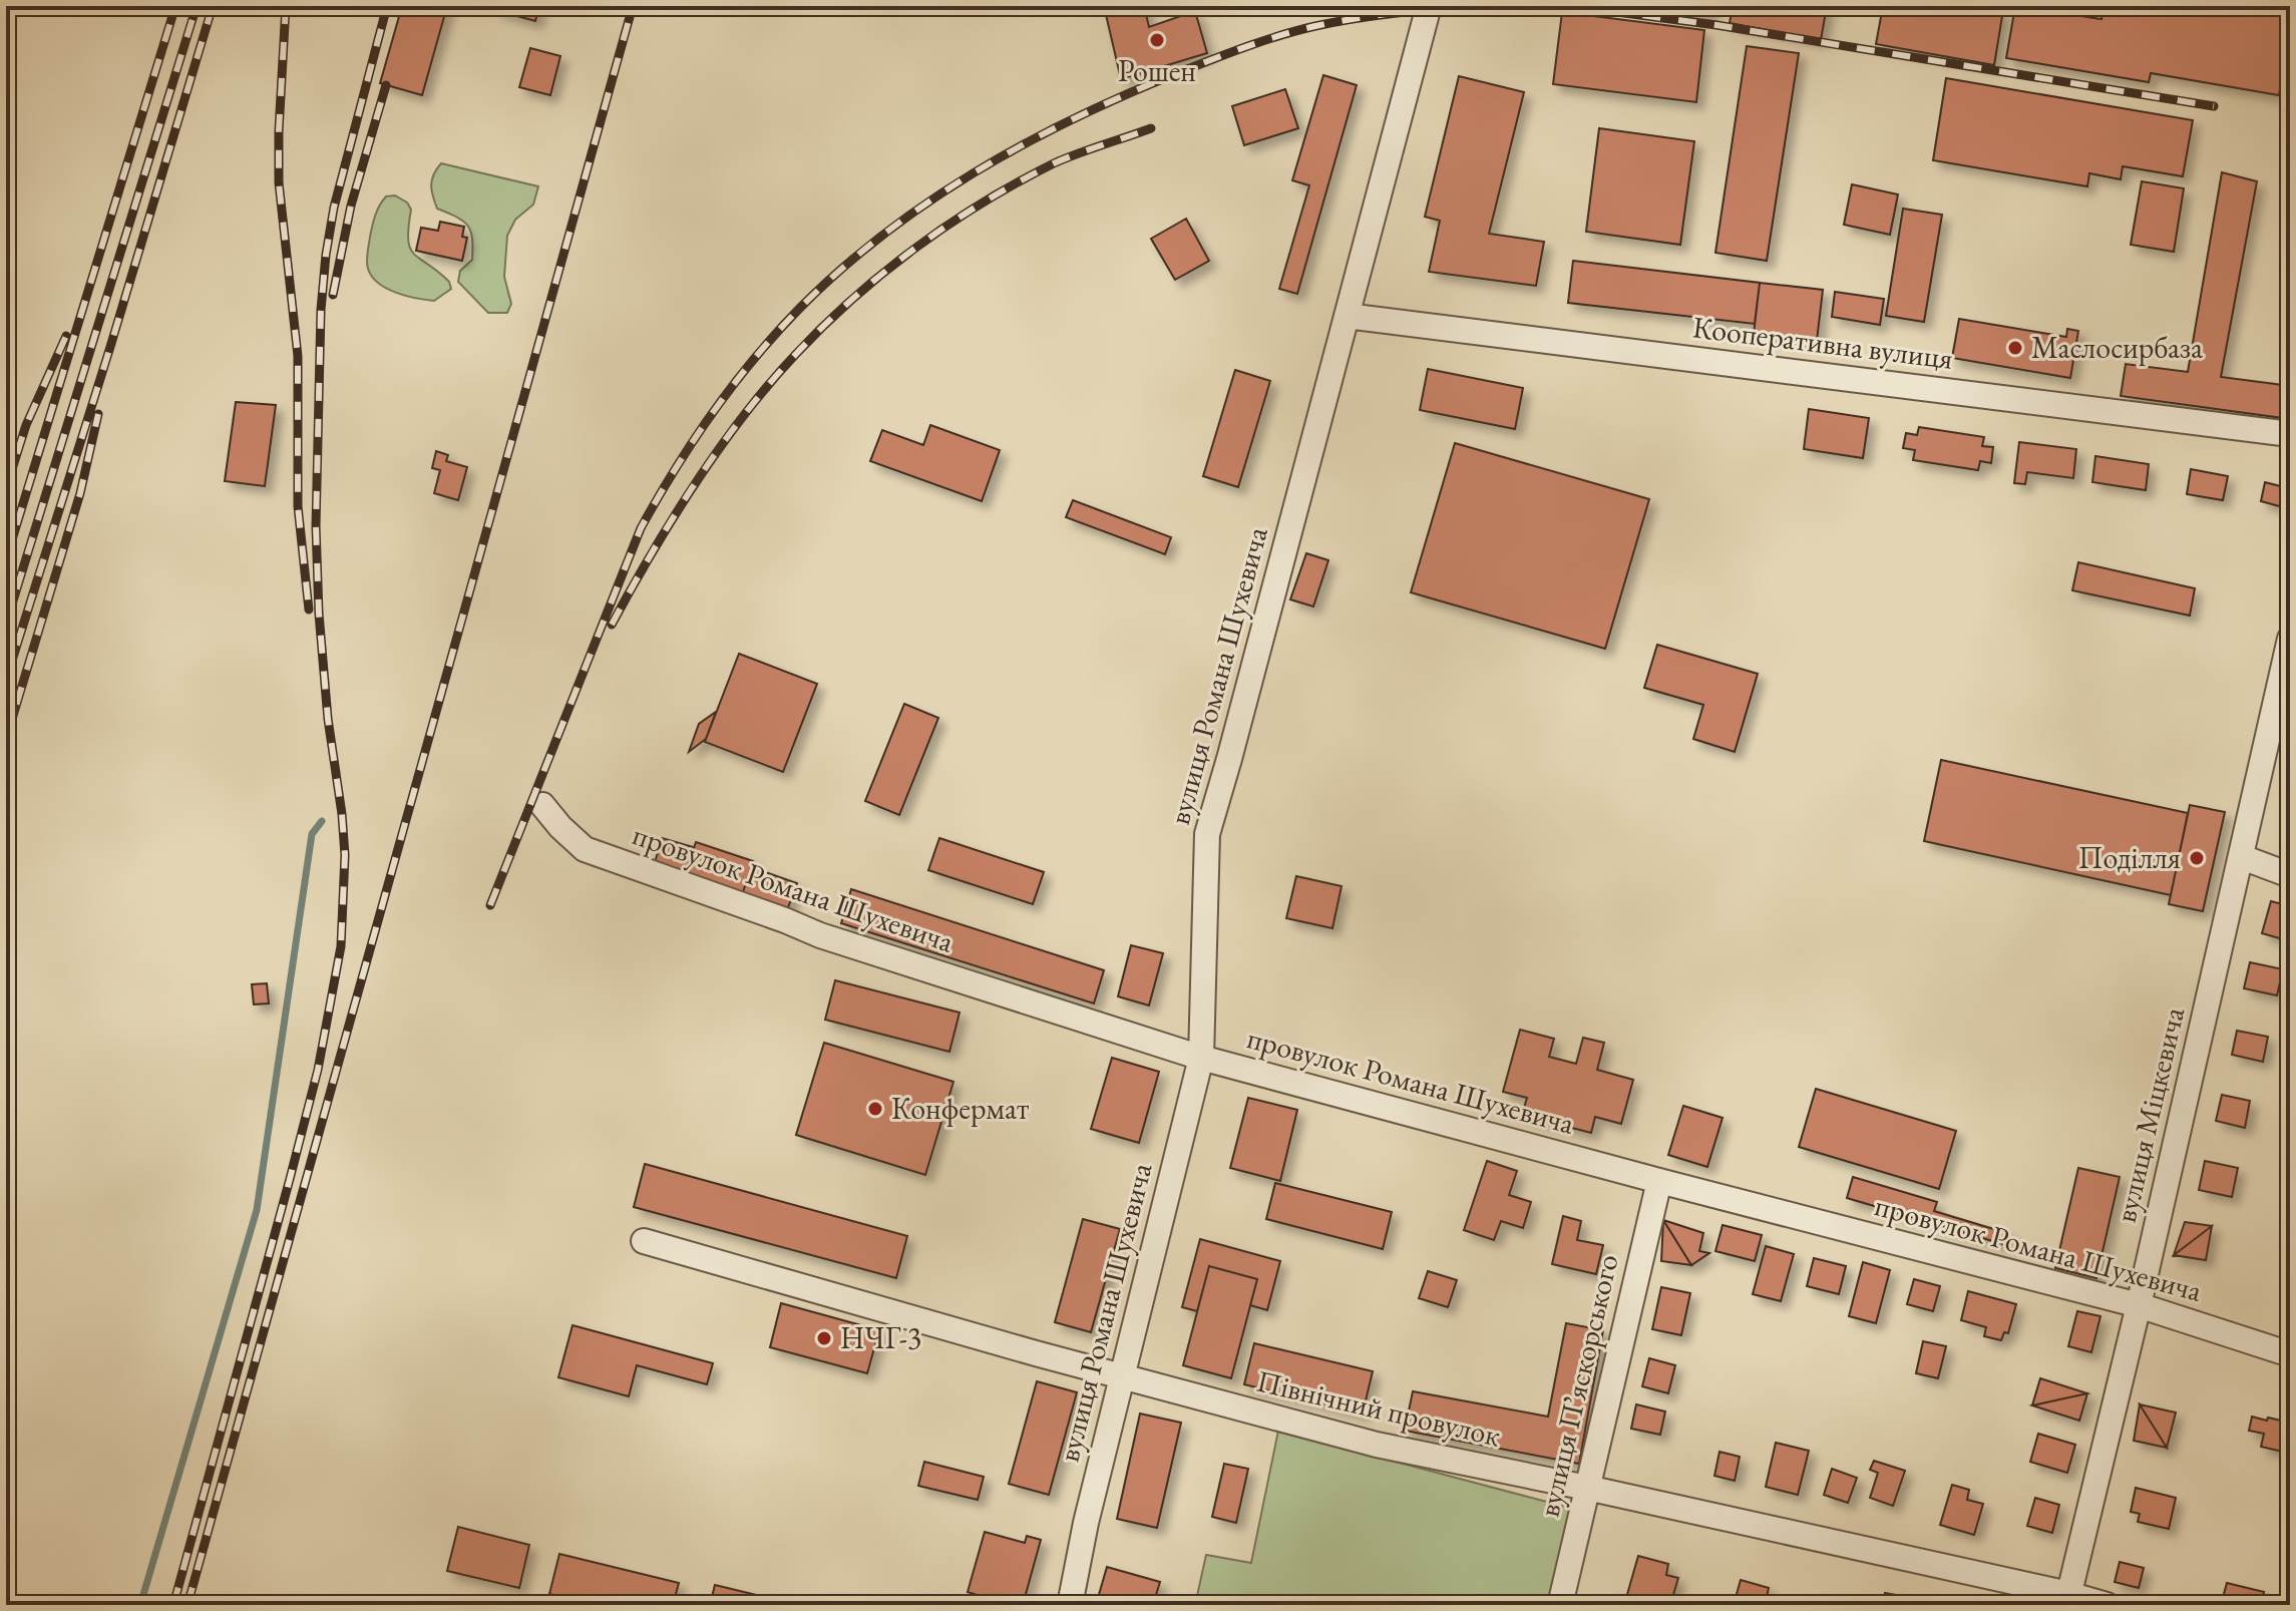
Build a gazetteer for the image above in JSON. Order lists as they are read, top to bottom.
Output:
{
  "streets": {
    "street": [
      "Кооперативна вулиця",
      "вулиця Романа Шухевича",
      "провулок Романа Шухевича",
      "вулиця Міцкевича",
      "вулиця Пʼяскорського",
      "Північний провулок"
    ]
  },
  "crossings": [
    ["Кооперативна вулиця", "вулиця Романа Шухевича"],
    ["вулиця Романа Шухевича", "провулок Романа Шухевича"],
    ["вулиця Романа Шухевича", "Північний провулок"],
    ["провулок Романа Шухевича", "вулиця Міцкевича"],
    ["провулок Романа Шухевича", "вулиця Пʼяскорського"],
    ["вулиця Міцкевича", "Північний провулок"],
    ["вулиця Пʼяскорського", "Північний провулок"]
  ],
  "places": [
    "Рошен",
    "Маслосирбаза",
    "Поділля",
    "Конфермат",
    "НЧГ-3"
  ]
}
